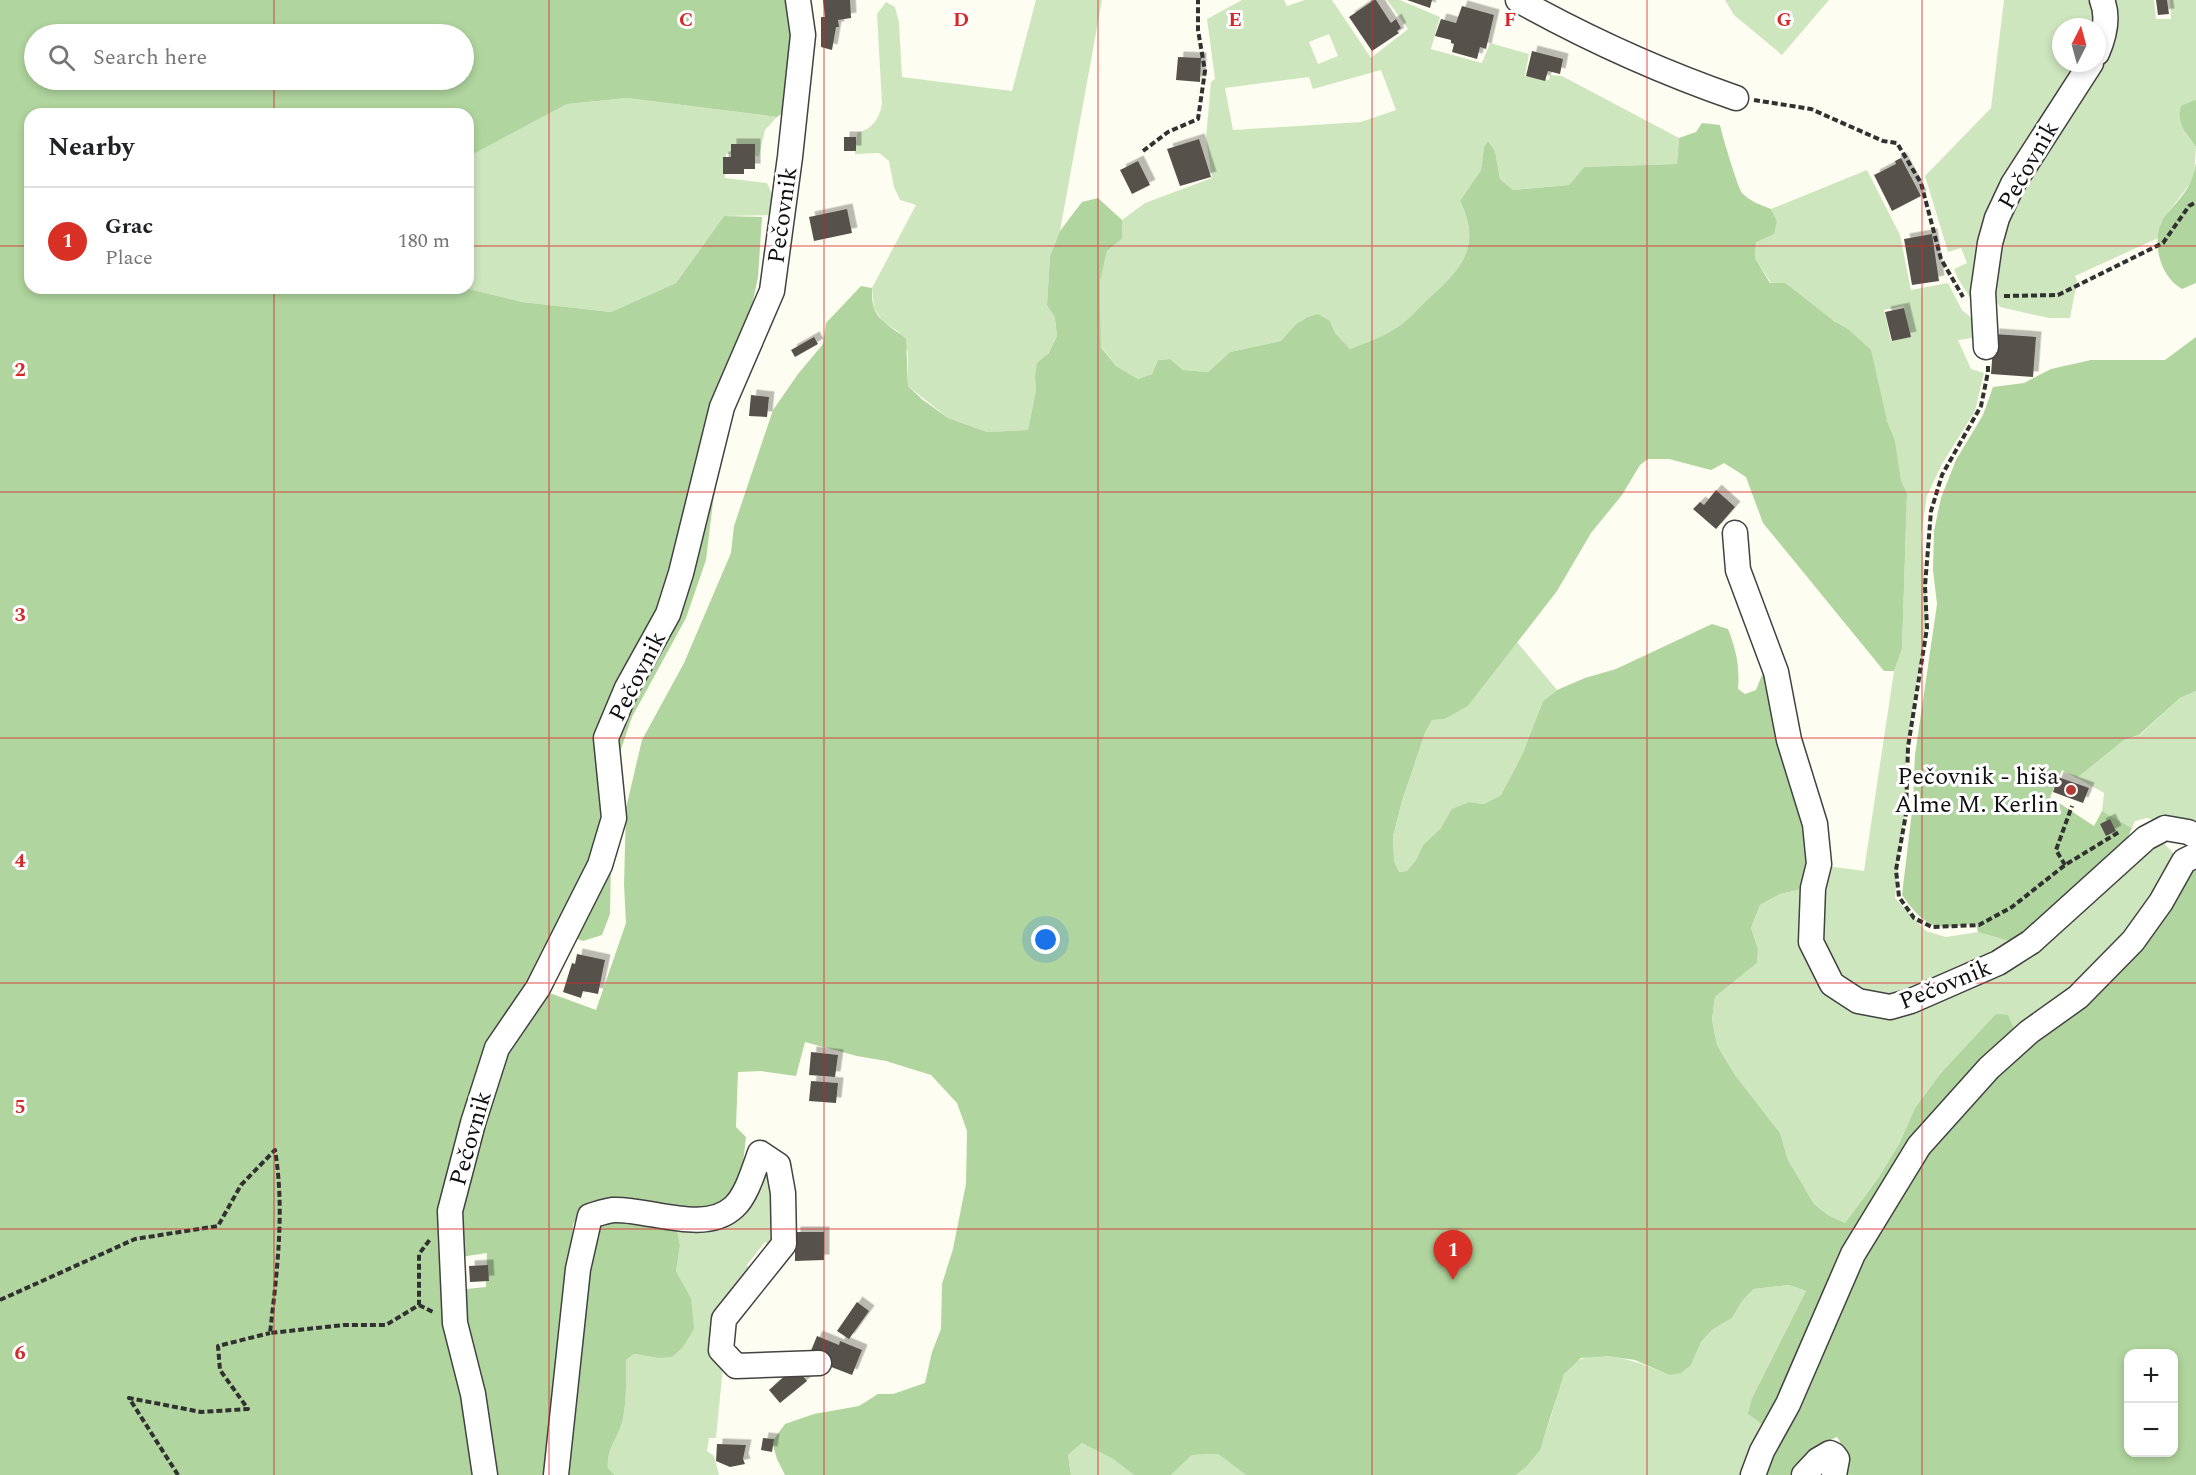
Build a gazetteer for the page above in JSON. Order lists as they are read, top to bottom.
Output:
{
  "streets": {
    "street": ["Pečovnik"]
  },
  "places": ["Pečovnik - hiša Alme M. Kerlin"],
  "north": "top",
  "page": {
    "search": "Search here",
    "heading": "Nearby",
    "list": [
      {
        "mark": "1",
        "name": "Grac",
        "note": "Place",
        "value": "180 m"
      }
    ],
    "pins": "1",
    "map_buttons": ["+", "−"]
  },
  "grid": {
    "columns": [
      "C",
      "D",
      "E",
      "F",
      "G"
    ],
    "rows": [
      "2",
      "3",
      "4",
      "5",
      "6"
    ]
  }
}
